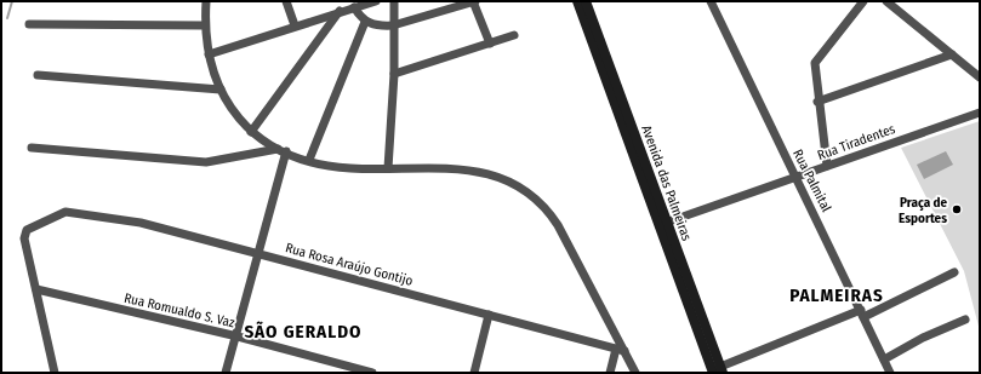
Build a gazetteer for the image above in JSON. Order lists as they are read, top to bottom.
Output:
{
  "streets": {
    "main road": ["Avenida das Palmeiras"],
    "street": [
      "Rua Tiradentes",
      "Rua Palmital",
      "Rua Rosa Araújo Gontijo",
      "Rua Romualdo S. Vaz"
    ]
  },
  "crossings": [
    ["Rua Tiradentes", "Rua Palmital"],
    ["Rua Tiradentes", "Avenida das Palmeiras"],
    ["Rua Rosa Araújo Gontijo", "Rua Romualdo S. Vaz"]
  ],
  "districts": ["PALMEIRAS", "SÃO GERALDO"],
  "places": ["Praça de Esportes"]
}
